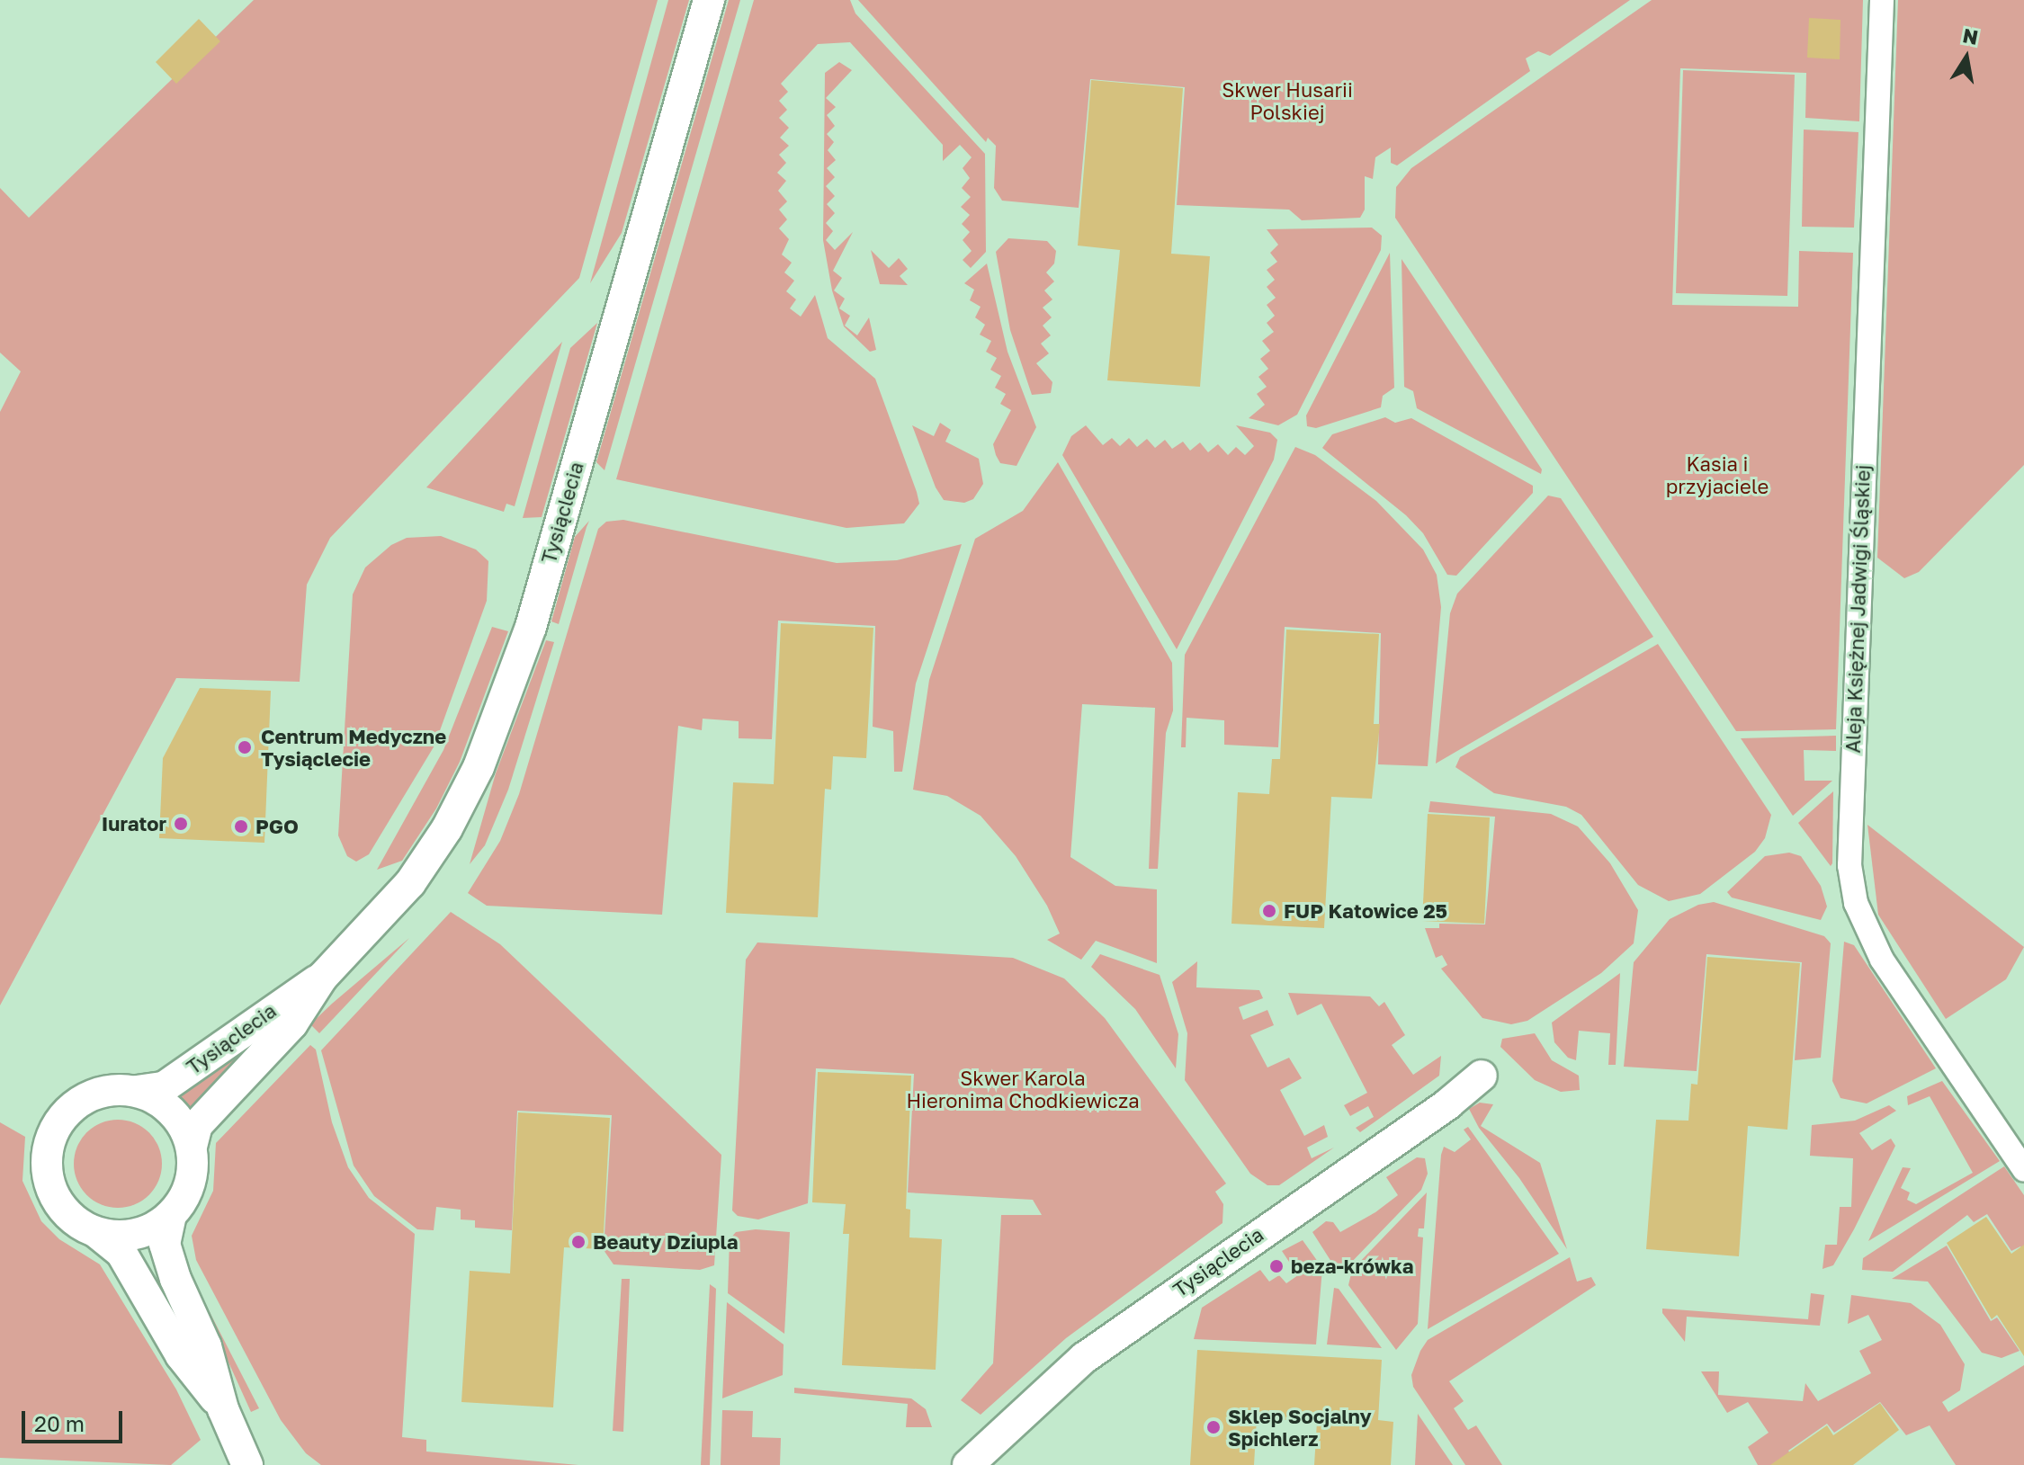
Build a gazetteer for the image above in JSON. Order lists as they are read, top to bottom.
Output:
{
  "streets": {
    "street": ["Tysiąclecia", "Aleja Księżnej Jadwigi Śląskiej"]
  },
  "parks": ["Skwer Husarii Polskiej", "Kasia i przyjaciele", "Skwer Karola Hieronima Chodkiewicza"],
  "places": [
    "Centrum Medyczne Tysiąclecie",
    "Iurator",
    "PGO",
    "FUP Katowice 25",
    "Beauty Dziupla",
    "beza-krówka",
    "Sklep Socjalny Spichlerz"
  ],
  "scale_bar": "20 m",
  "north": "top"
}
